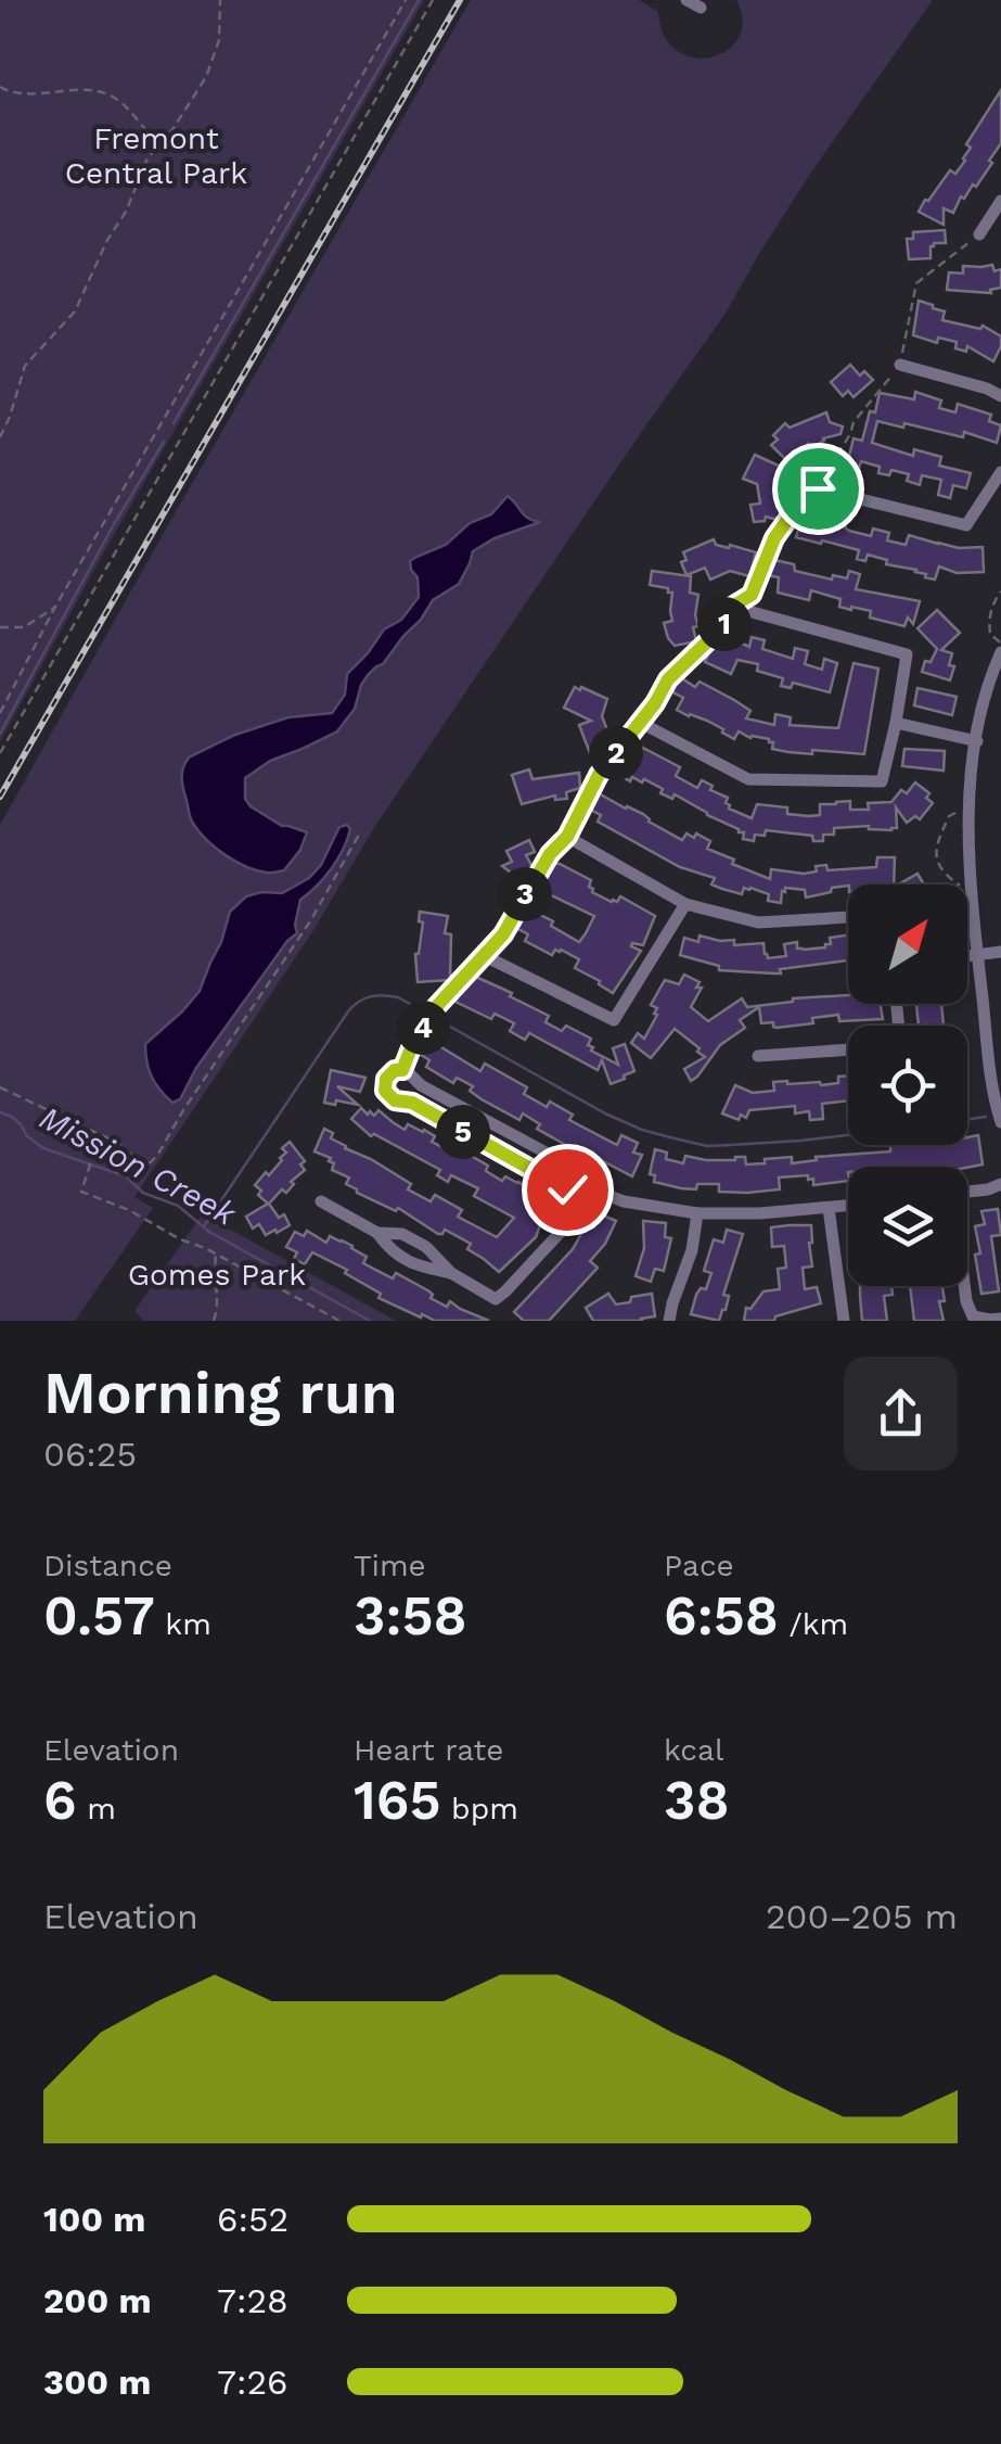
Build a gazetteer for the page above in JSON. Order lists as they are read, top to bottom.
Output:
{
  "water": ["Mission Creek"],
  "parks": ["Fremont Central Park", "Gomes Park"],
  "north": "top right",
  "page": {
    "pins": [
      "1",
      "2",
      "3",
      "4",
      "5"
    ],
    "heading": ["Morning run", "06:25"],
    "stats": [
      ["Distance", "0.57 km"],
      ["Time", "3:58"],
      ["Pace", "6:58 /km"],
      ["Elevation", "6 m"],
      ["Heart rate", "165 bpm"],
      ["kcal", "38"]
    ],
    "chart": ["Elevation", "200–205 m"],
    "list": [
      {
        "name": "100 m",
        "note": "6:52"
      },
      {
        "name": "200 m",
        "note": "7:28"
      },
      {
        "name": "300 m",
        "note": "7:26"
      }
    ]
  }
}
